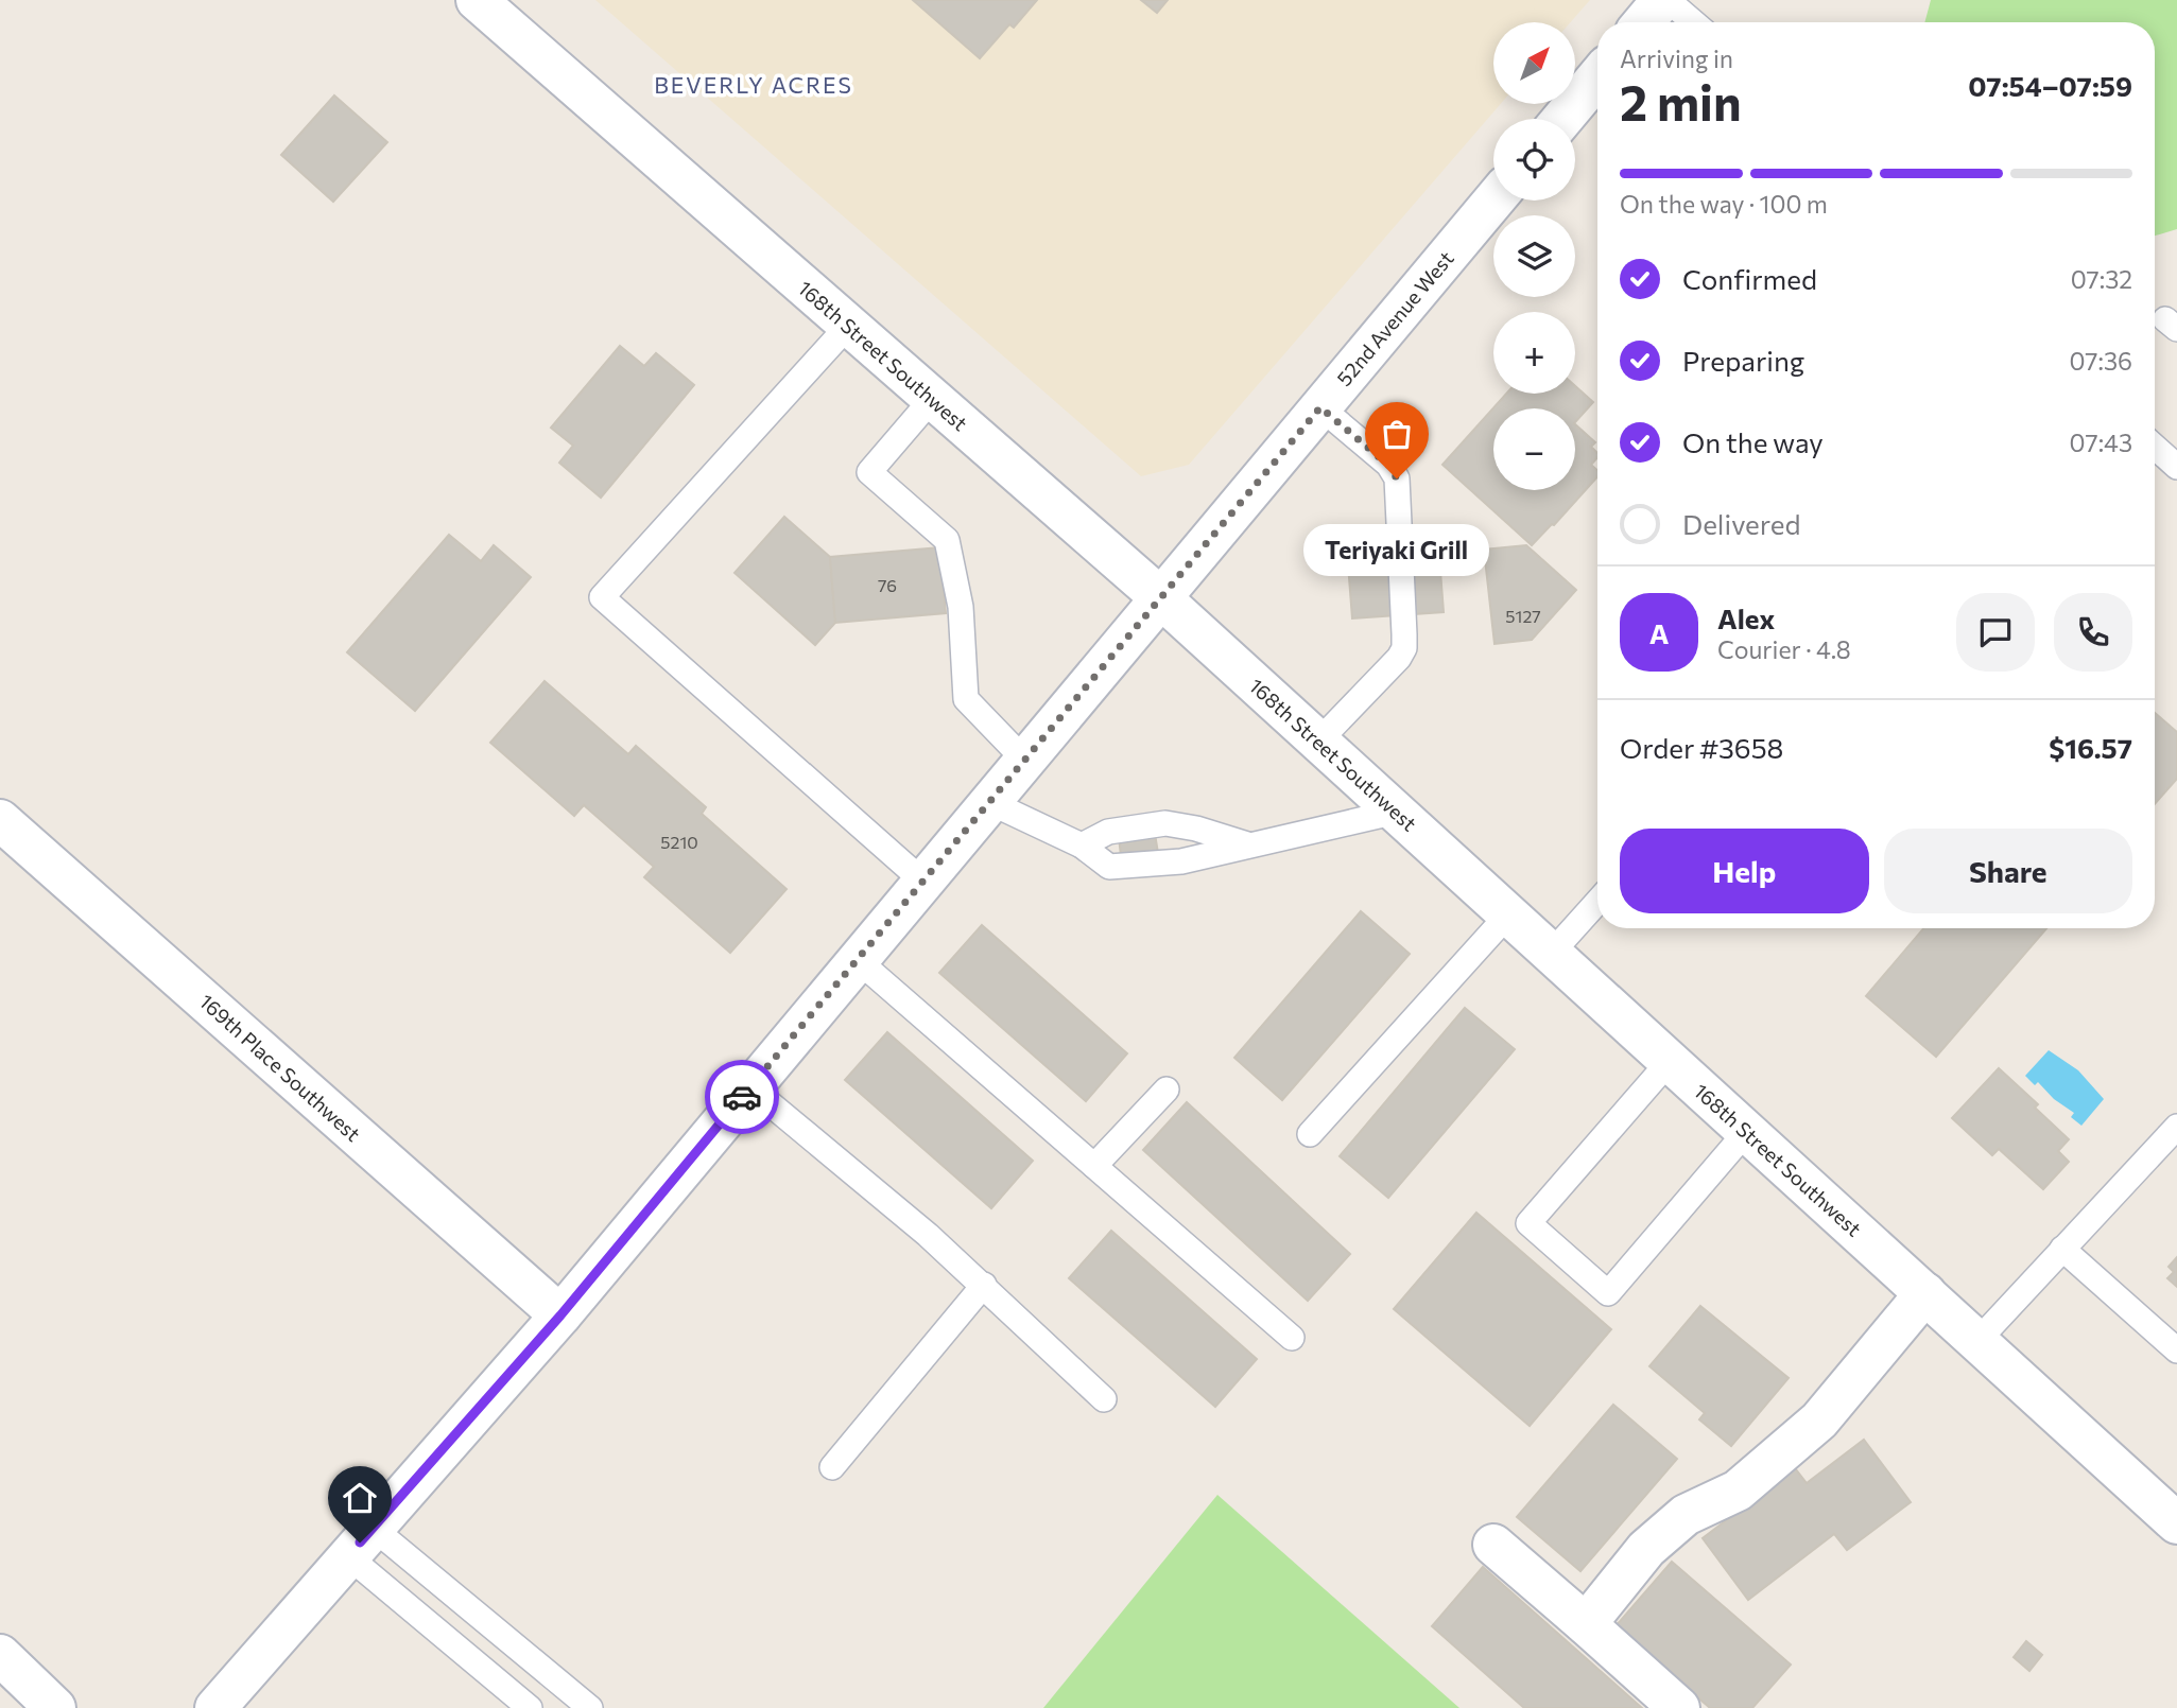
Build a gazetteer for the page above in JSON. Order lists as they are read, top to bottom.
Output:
{
  "streets": {
    "street": ["52nd Avenue West", "168th Street Southwest", "169th Place Southwest"]
  },
  "crossings": [
    ["52nd Avenue West", "168th Street Southwest"],
    ["52nd Avenue West", "169th Place Southwest"]
  ],
  "districts": ["BEVERLY ACRES"],
  "places": ["Teriyaki Grill"],
  "house_numbers": ["76", "5127", "5210"],
  "north": "top right",
  "page": {
    "map_buttons": ["+", "−"],
    "heading": ["2 min", "Arriving in", "07:54–07:59"],
    "panel": [
      "Alex",
      "Courier · 4.8",
      "Order #3658",
      "$16.57"
    ],
    "bar": "On the way · 100 m",
    "list": [
      ["Confirmed", "07:32"],
      ["Preparing", "07:36"],
      ["On the way", "07:43"],
      "Delivered"
    ],
    "bubble": "Teriyaki Grill",
    "round": "A",
    "buttons": ["Help", "Share"]
  }
}
